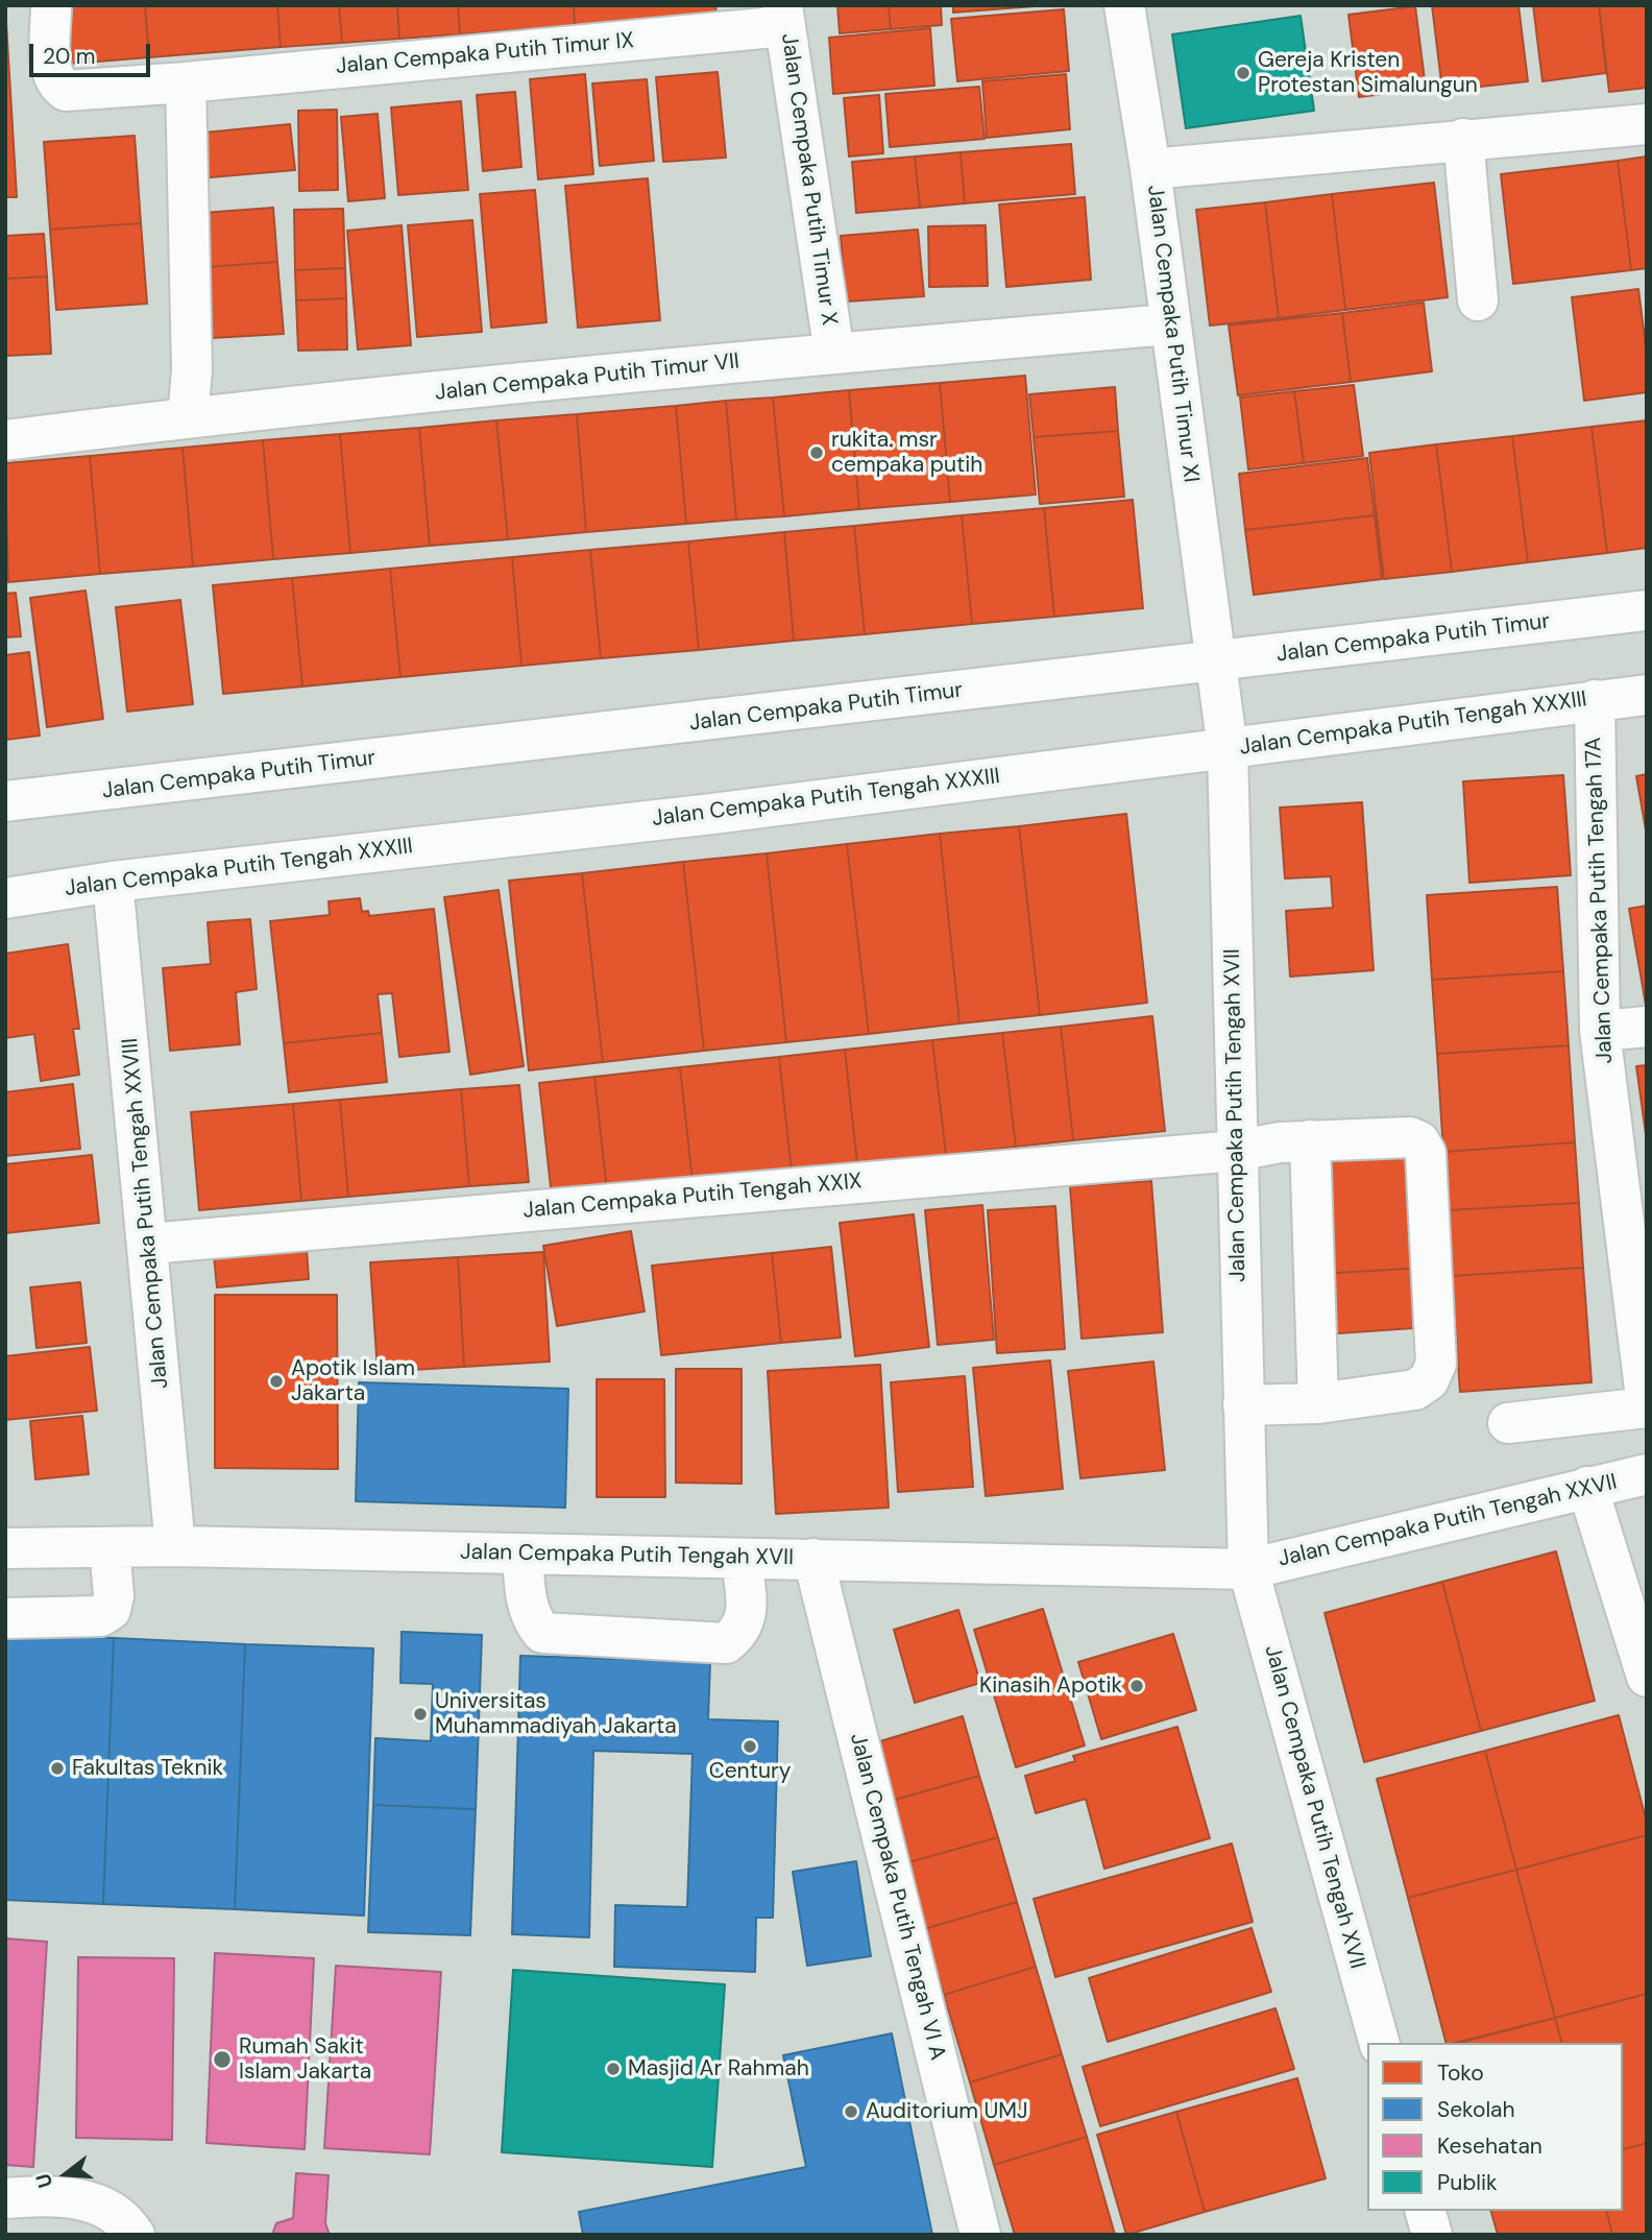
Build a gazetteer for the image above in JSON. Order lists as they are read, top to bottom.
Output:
{
  "streets": {
    "street": [
      "Jalan Cempaka Putih Timur IX",
      "Jalan Cempaka Putih Timur X",
      "Jalan Cempaka Putih Timur XI",
      "Jalan Cempaka Putih Timur VII",
      "Jalan Cempaka Putih Timur",
      "Jalan Cempaka Putih Tengah XXXIII",
      "Jalan Cempaka Putih Tengah 17A",
      "Jalan Cempaka Putih Tengah XVII",
      "Jalan Cempaka Putih Tengah XXIX",
      "Jalan Cempaka Putih Tengah XXVIII",
      "Jalan Cempaka Putih Tengah XXVII",
      "Jalan Cempaka Putih Tengah VI A"
    ]
  },
  "crossings": [
    ["Jalan Cempaka Putih Timur IX", "Jalan Cempaka Putih Timur X"],
    ["Jalan Cempaka Putih Timur X", "Jalan Cempaka Putih Timur VII"],
    ["Jalan Cempaka Putih Timur XI", "Jalan Cempaka Putih Timur VII"],
    ["Jalan Cempaka Putih Timur XI", "Jalan Cempaka Putih Timur"],
    ["Jalan Cempaka Putih Timur XI", "Jalan Cempaka Putih Tengah XVII"],
    ["Jalan Cempaka Putih Timur", "Jalan Cempaka Putih Tengah XVII"],
    ["Jalan Cempaka Putih Tengah XXXIII", "Jalan Cempaka Putih Tengah 17A"],
    ["Jalan Cempaka Putih Tengah XXXIII", "Jalan Cempaka Putih Tengah XVII"],
    ["Jalan Cempaka Putih Tengah XXXIII", "Jalan Cempaka Putih Tengah XXVIII"],
    ["Jalan Cempaka Putih Tengah XVII", "Jalan Cempaka Putih Tengah XXIX"],
    ["Jalan Cempaka Putih Tengah XVII", "Jalan Cempaka Putih Tengah XXVIII"],
    ["Jalan Cempaka Putih Tengah XVII", "Jalan Cempaka Putih Tengah XXVII"],
    ["Jalan Cempaka Putih Tengah XVII", "Jalan Cempaka Putih Tengah VI A"],
    ["Jalan Cempaka Putih Tengah XXIX", "Jalan Cempaka Putih Tengah XXVIII"]
  ],
  "places": [
    "Gereja Kristen Protestan Simalungun",
    "rukita. msr cempaka putih",
    "Apotik Islam Jakarta",
    "Kinasih Apotik",
    "Universitas Muhammadiyah Jakarta",
    "Century",
    "Fakultas Teknik",
    "Rumah Sakit Islam Jakarta",
    "Masjid Ar Rahmah",
    "Auditorium UMJ"
  ],
  "legend": [
    "Toko",
    "Sekolah",
    "Kesehatan",
    "Publik"
  ],
  "scale_bar": "20 m",
  "north": "left"
}
